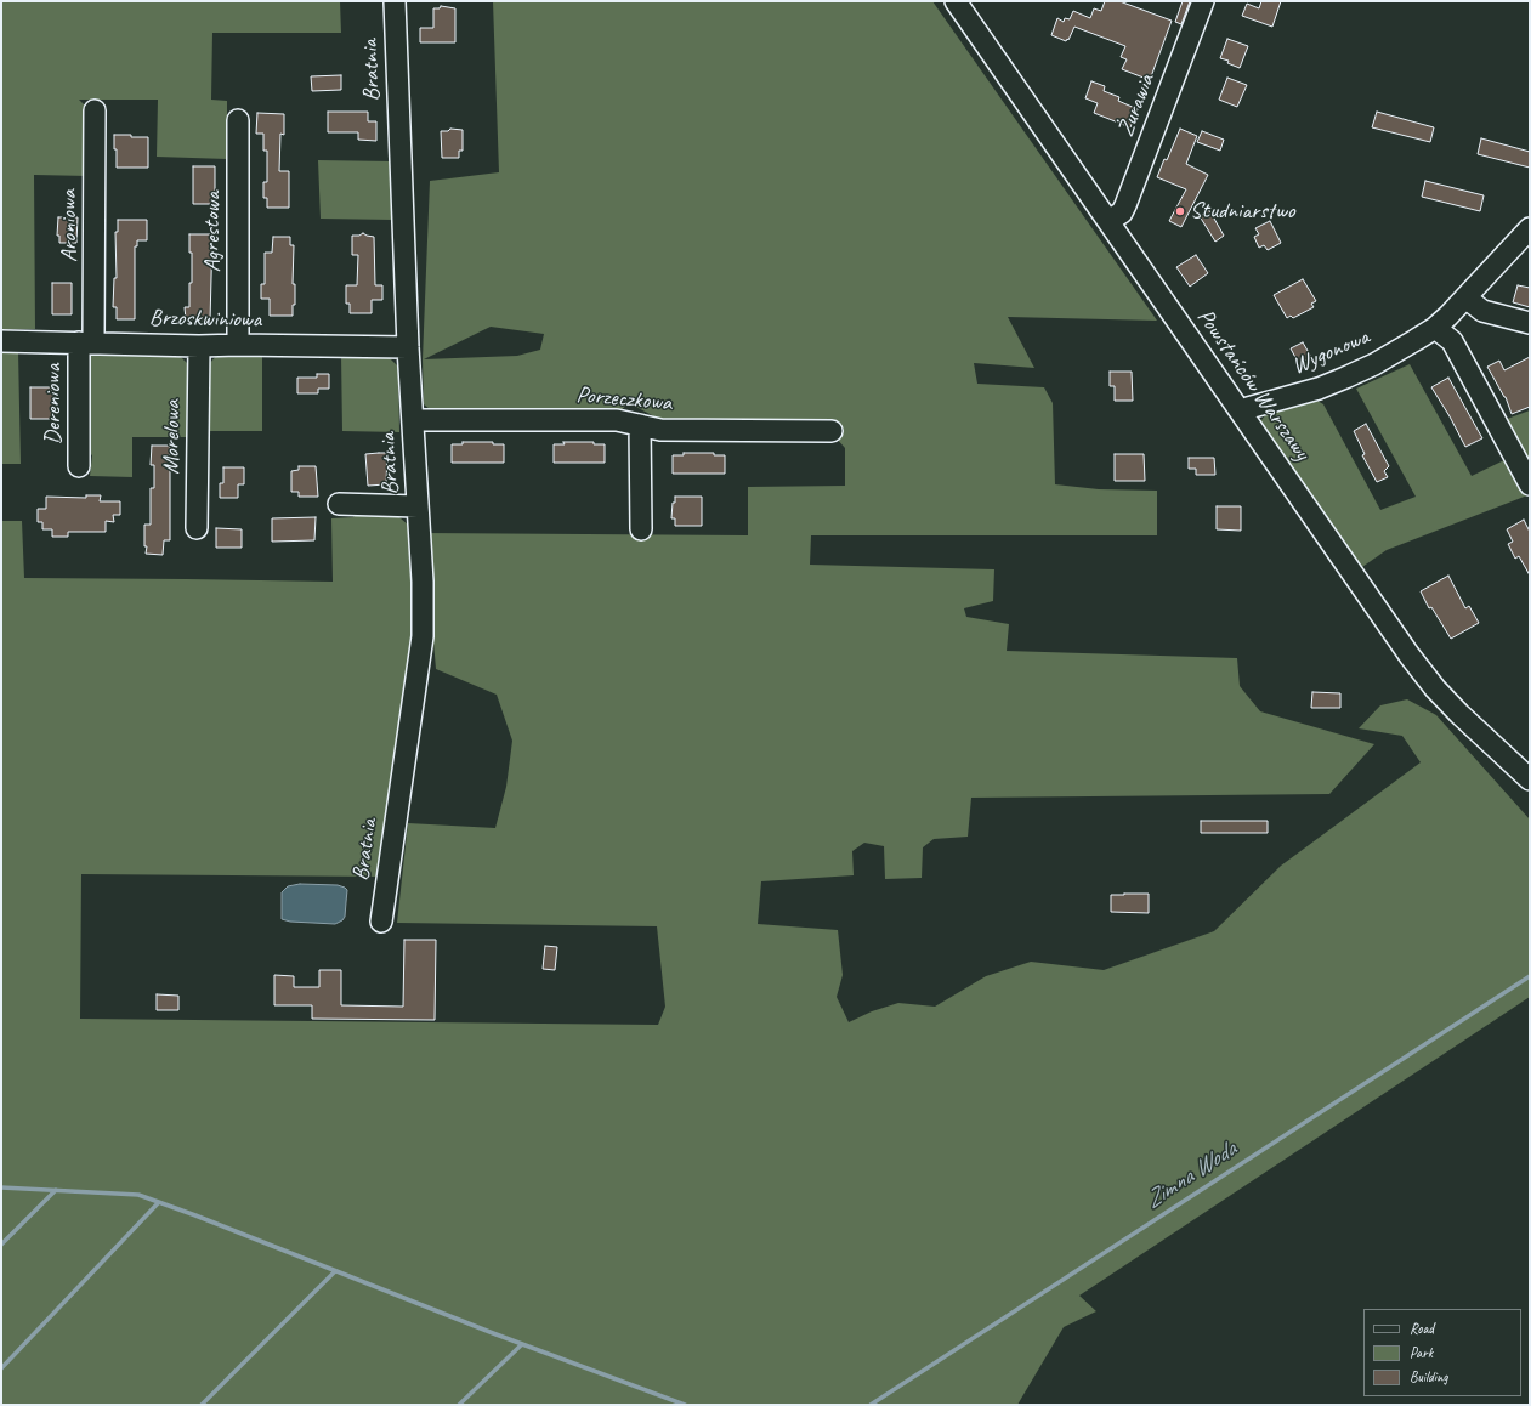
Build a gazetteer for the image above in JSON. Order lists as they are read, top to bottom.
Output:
{
  "streets": {
    "street": [
      "Bratnia",
      "Żurawia",
      "Aroniowa",
      "Agrestowa",
      "Brzoskwiniowa",
      "Wygonowa",
      "Powstańców Warszawy",
      "Porzeczkowa",
      "Dereniowa",
      "Morelowa"
    ]
  },
  "crossings": [
    ["Bratnia", "Brzoskwiniowa"],
    ["Bratnia", "Porzeczkowa"],
    ["Żurawia", "Powstańców Warszawy"],
    ["Aroniowa", "Brzoskwiniowa"],
    ["Aroniowa", "Dereniowa"],
    ["Agrestowa", "Brzoskwiniowa"],
    ["Brzoskwiniowa", "Dereniowa"],
    ["Brzoskwiniowa", "Morelowa"],
    ["Wygonowa", "Powstańców Warszawy"]
  ],
  "water": ["Zimna Woda"],
  "places": ["Studniarstwo"],
  "legend": ["Road", "Park", "Building"]
}
